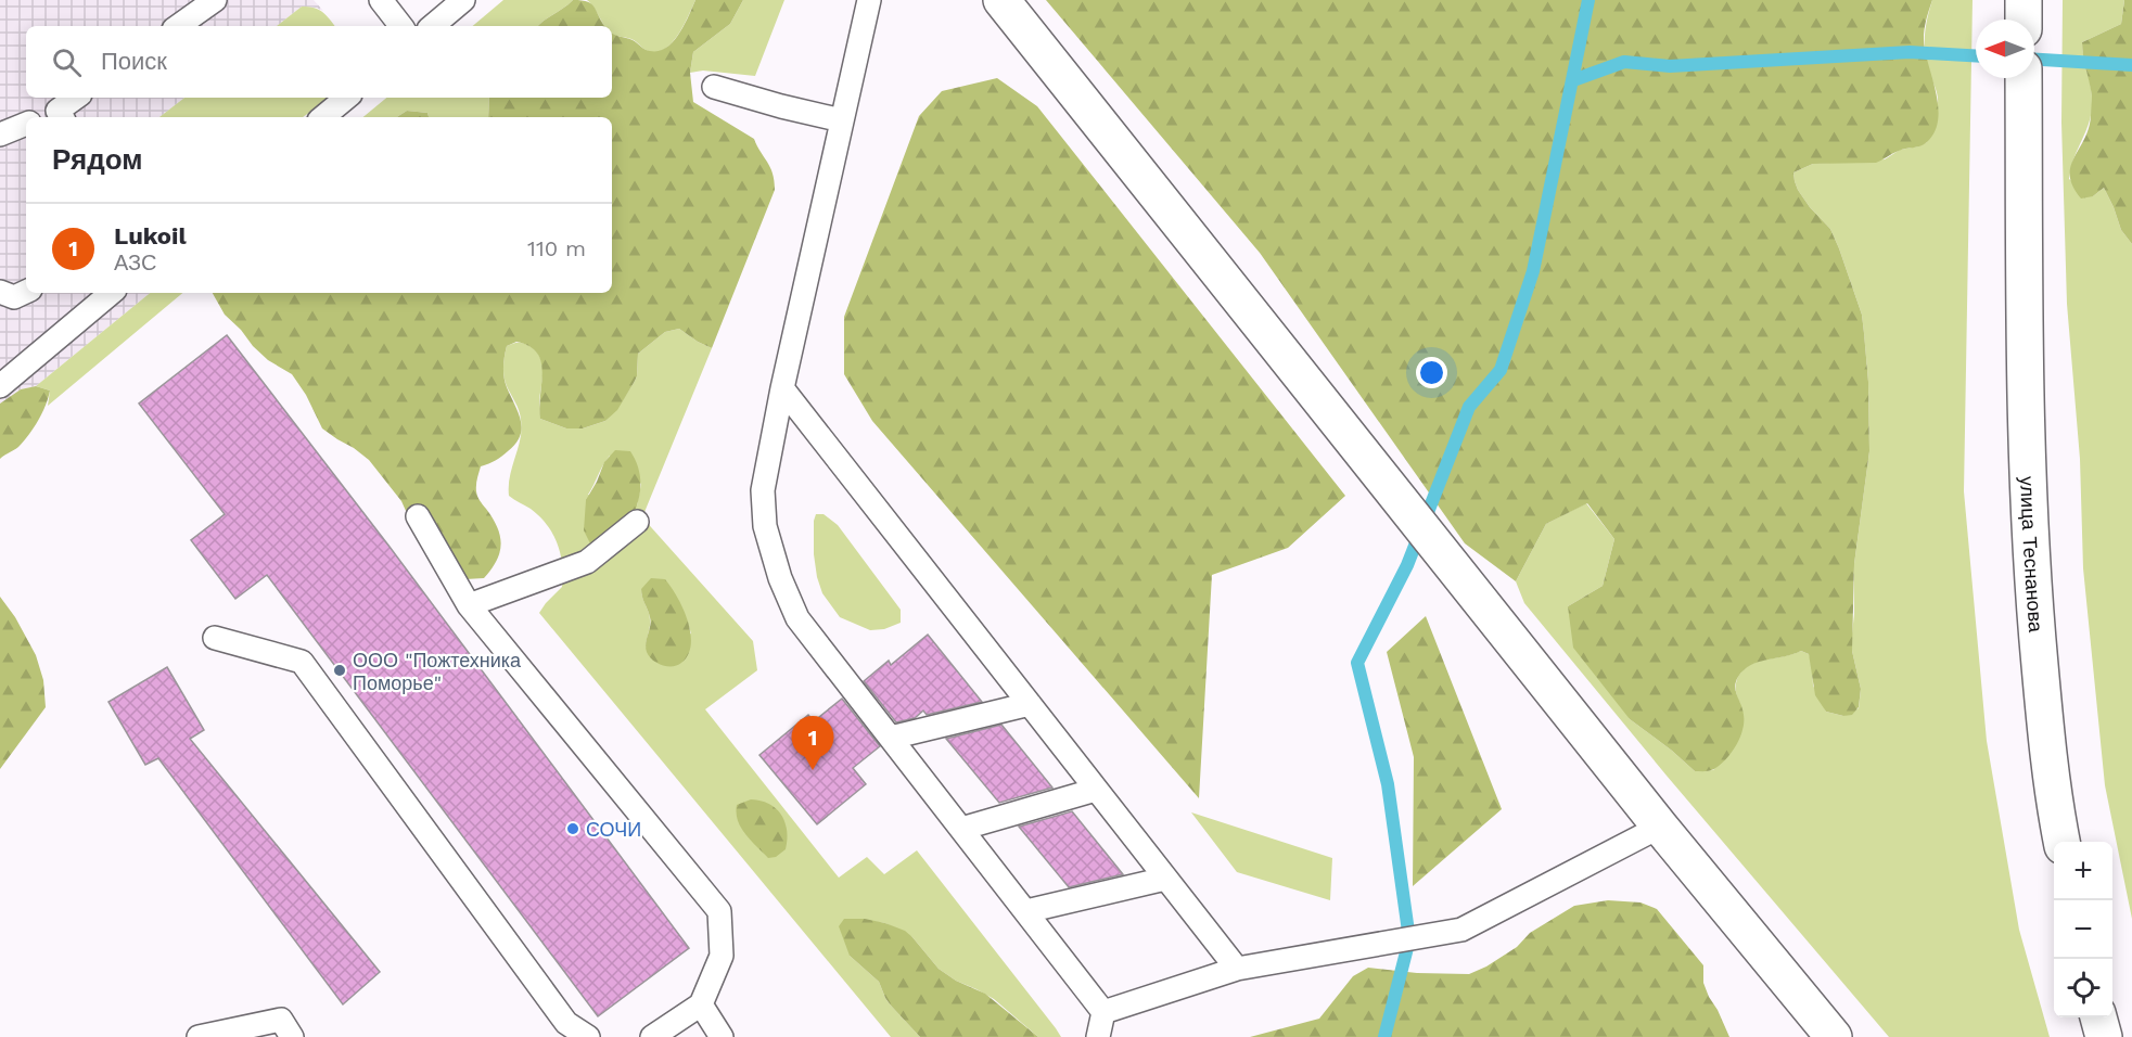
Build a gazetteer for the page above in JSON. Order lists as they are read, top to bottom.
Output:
{
  "streets": {
    "street": ["улица Теснанова"]
  },
  "places": ["ООО \"Пожтехника Поморье\"", "СОЧИ"],
  "north": "left",
  "page": {
    "search": "Поиск",
    "heading": "Рядом",
    "list": [
      {
        "mark": "1",
        "name": "Lukoil",
        "note": "АЗС",
        "value": "110 m"
      }
    ],
    "pins": "1",
    "map_buttons": ["+", "−"]
  }
}
